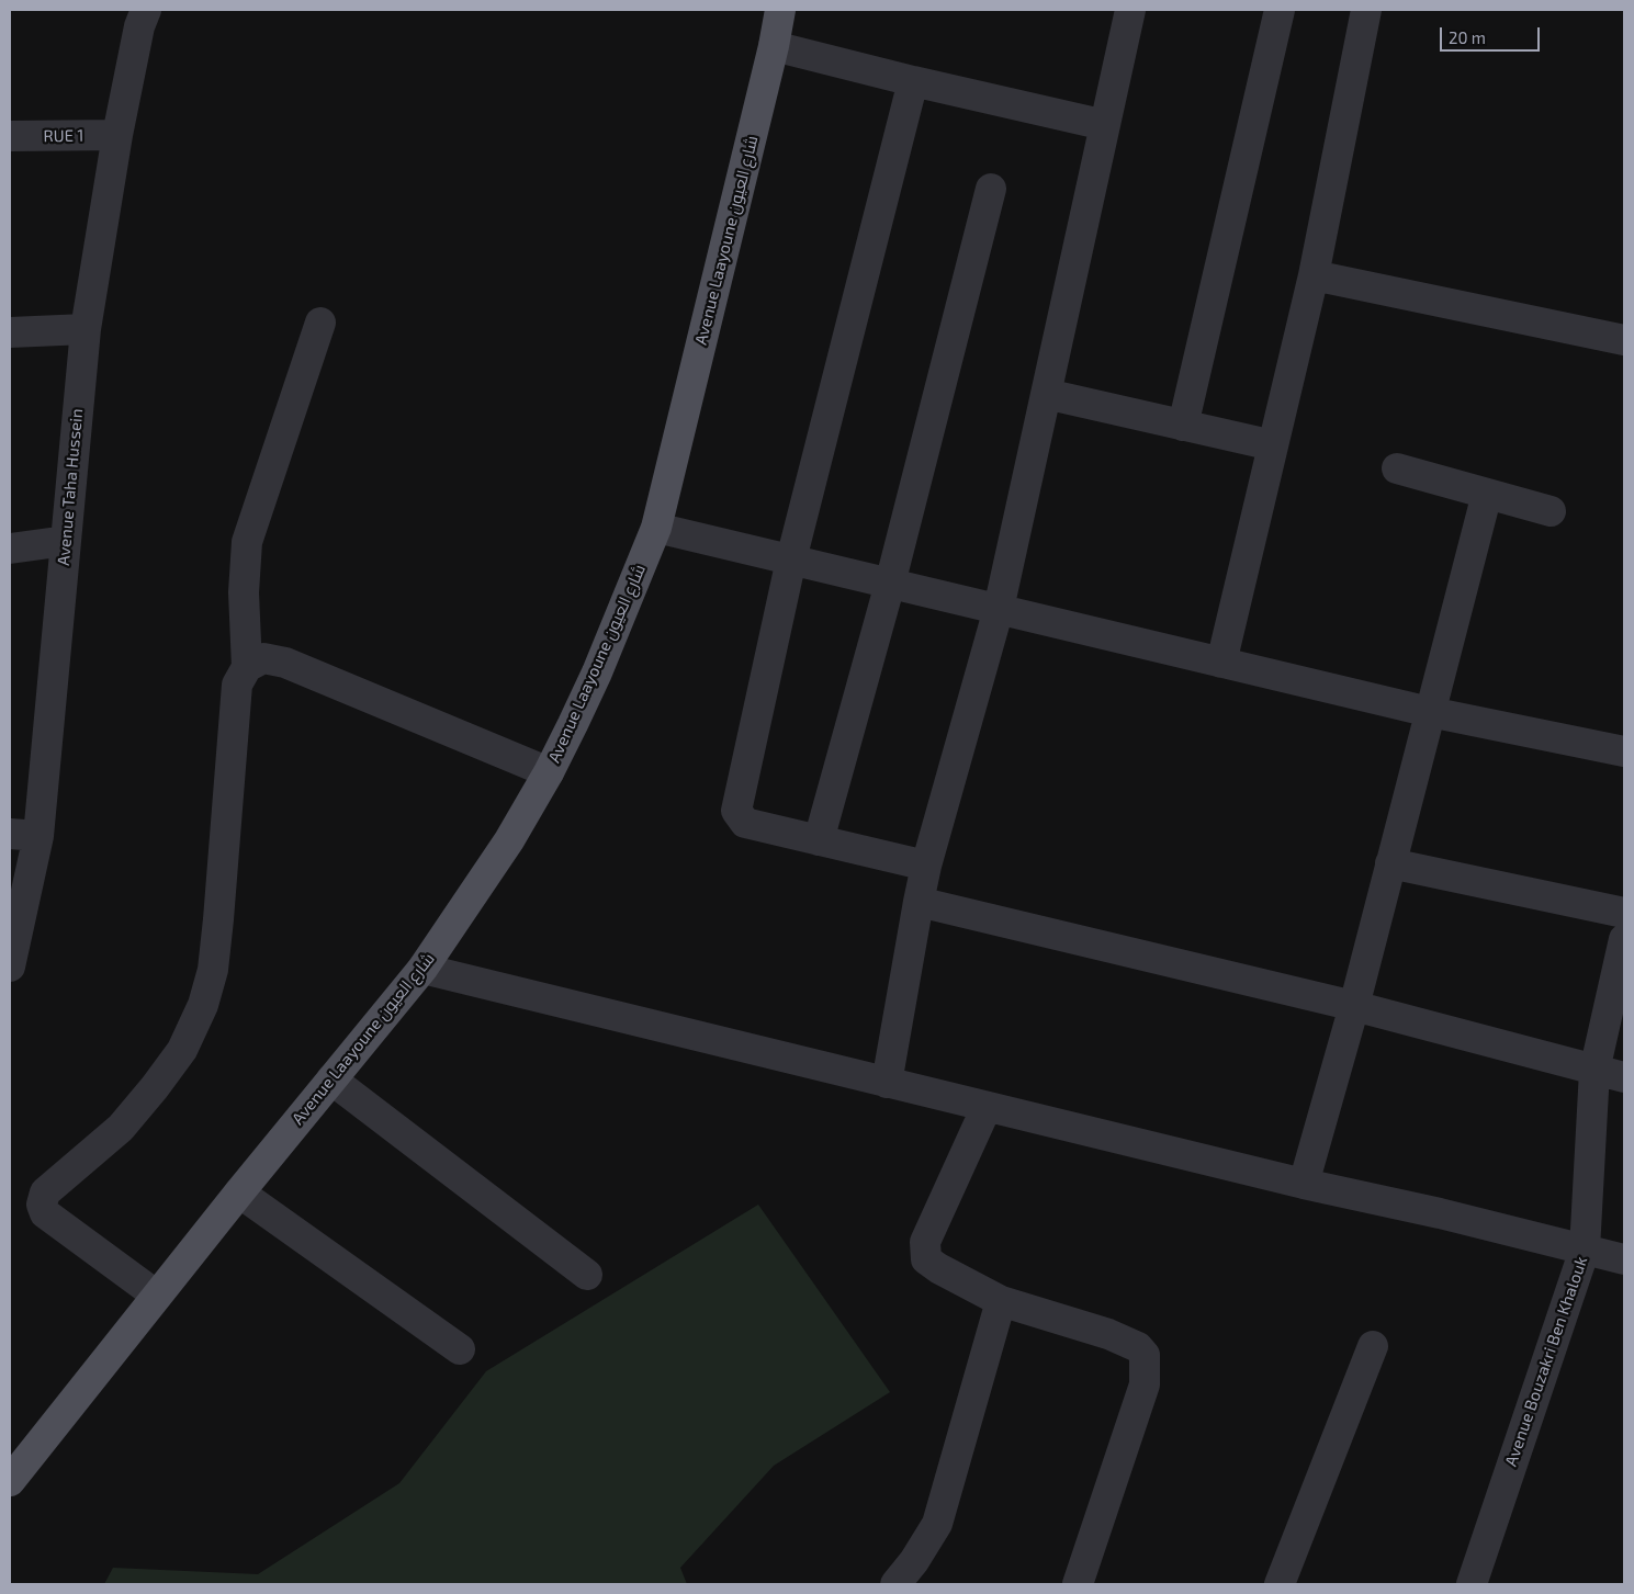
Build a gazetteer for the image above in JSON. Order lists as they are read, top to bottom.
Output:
{
  "streets": {
    "main road": ["Avenue Laayoune شارع العيون"],
    "street": ["RUE 1", "Avenue Taha Hussein", "Avenue Bouzakri Ben Khalouk"]
  },
  "crossings": [
    ["RUE 1", "Avenue Taha Hussein"]
  ],
  "scale_bar": "20 m"
}
